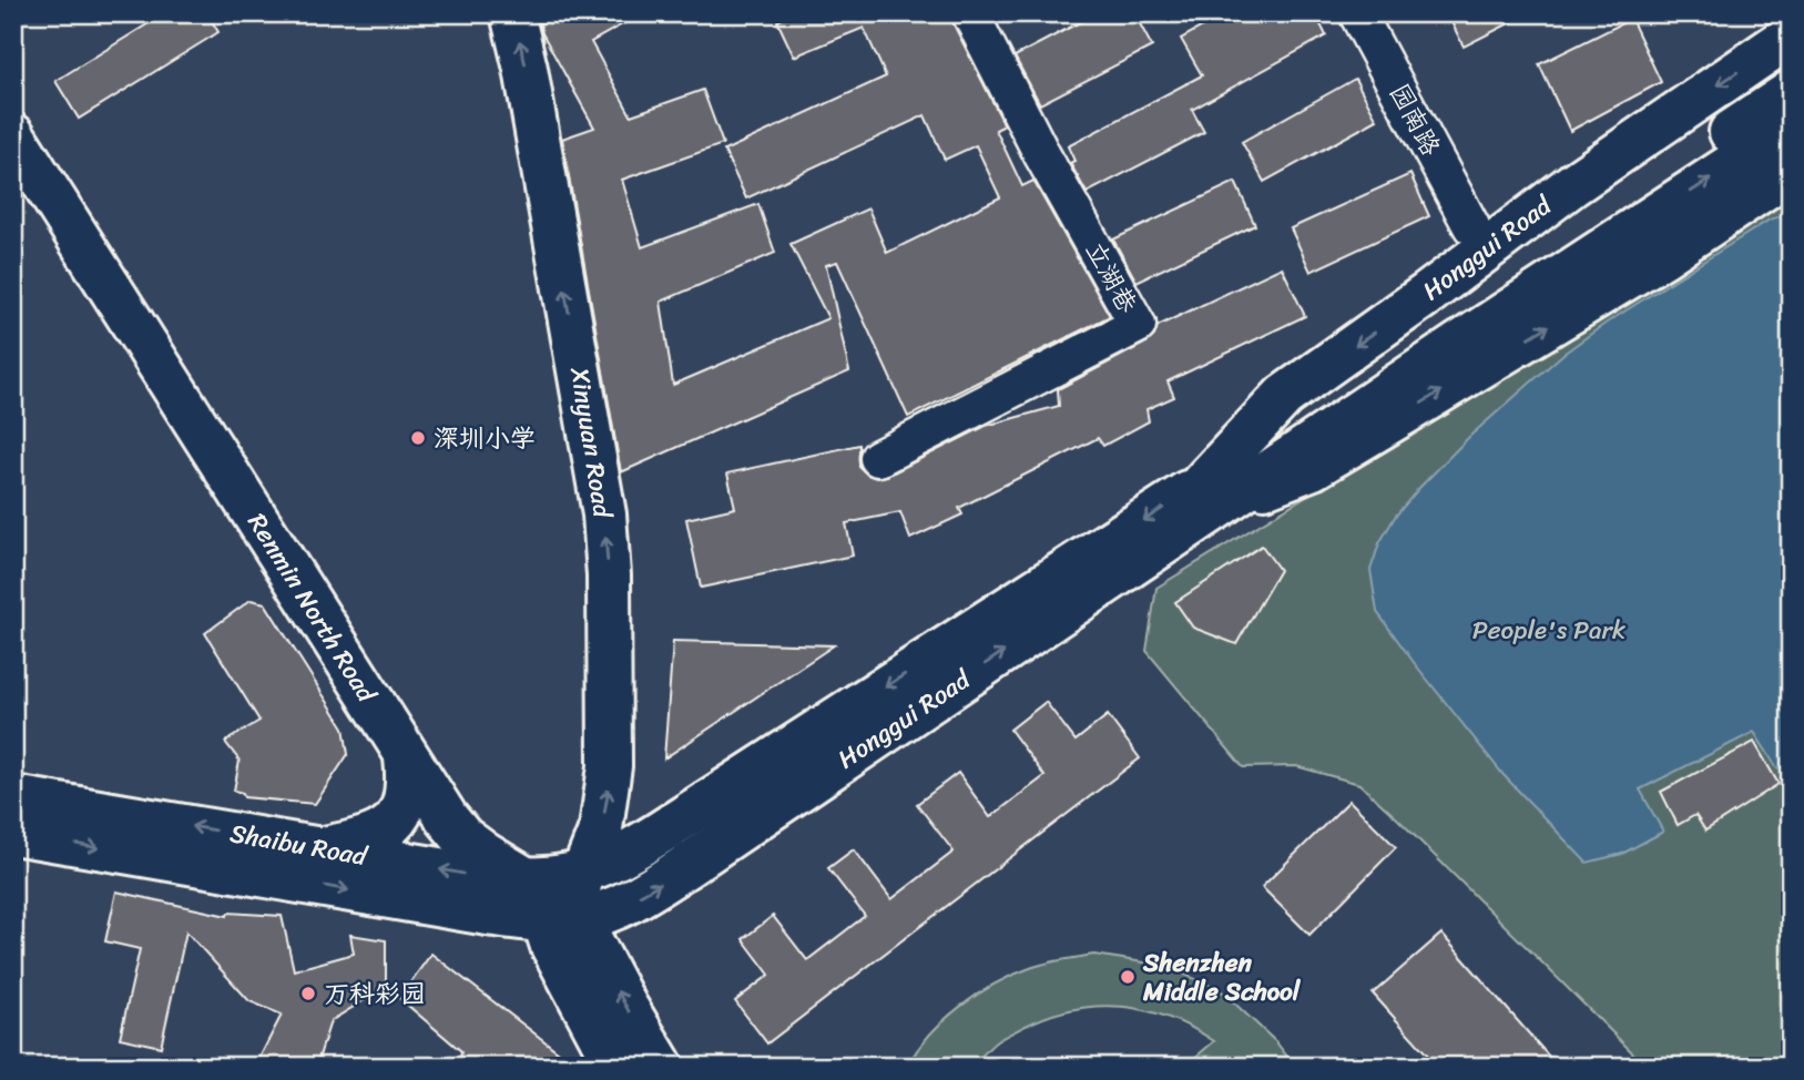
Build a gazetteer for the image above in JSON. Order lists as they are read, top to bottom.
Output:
{
  "streets": {
    "main road": [
      "Honggui Road",
      "Xinyuan Road",
      "Renmin North Road",
      "Shaibu Road"
    ],
    "street": ["园南路", "立湖巷"]
  },
  "crossings": [
    ["Honggui Road", "Xinyuan Road"],
    ["Honggui Road", "Shaibu Road"],
    ["Xinyuan Road", "Shaibu Road"],
    ["Renmin North Road", "Shaibu Road"]
  ],
  "one_way": ["Xinyuan Road"],
  "parks": ["People's Park"],
  "places": ["深圳小学", "Shenzhen Middle School", "万科彩园"]
}
